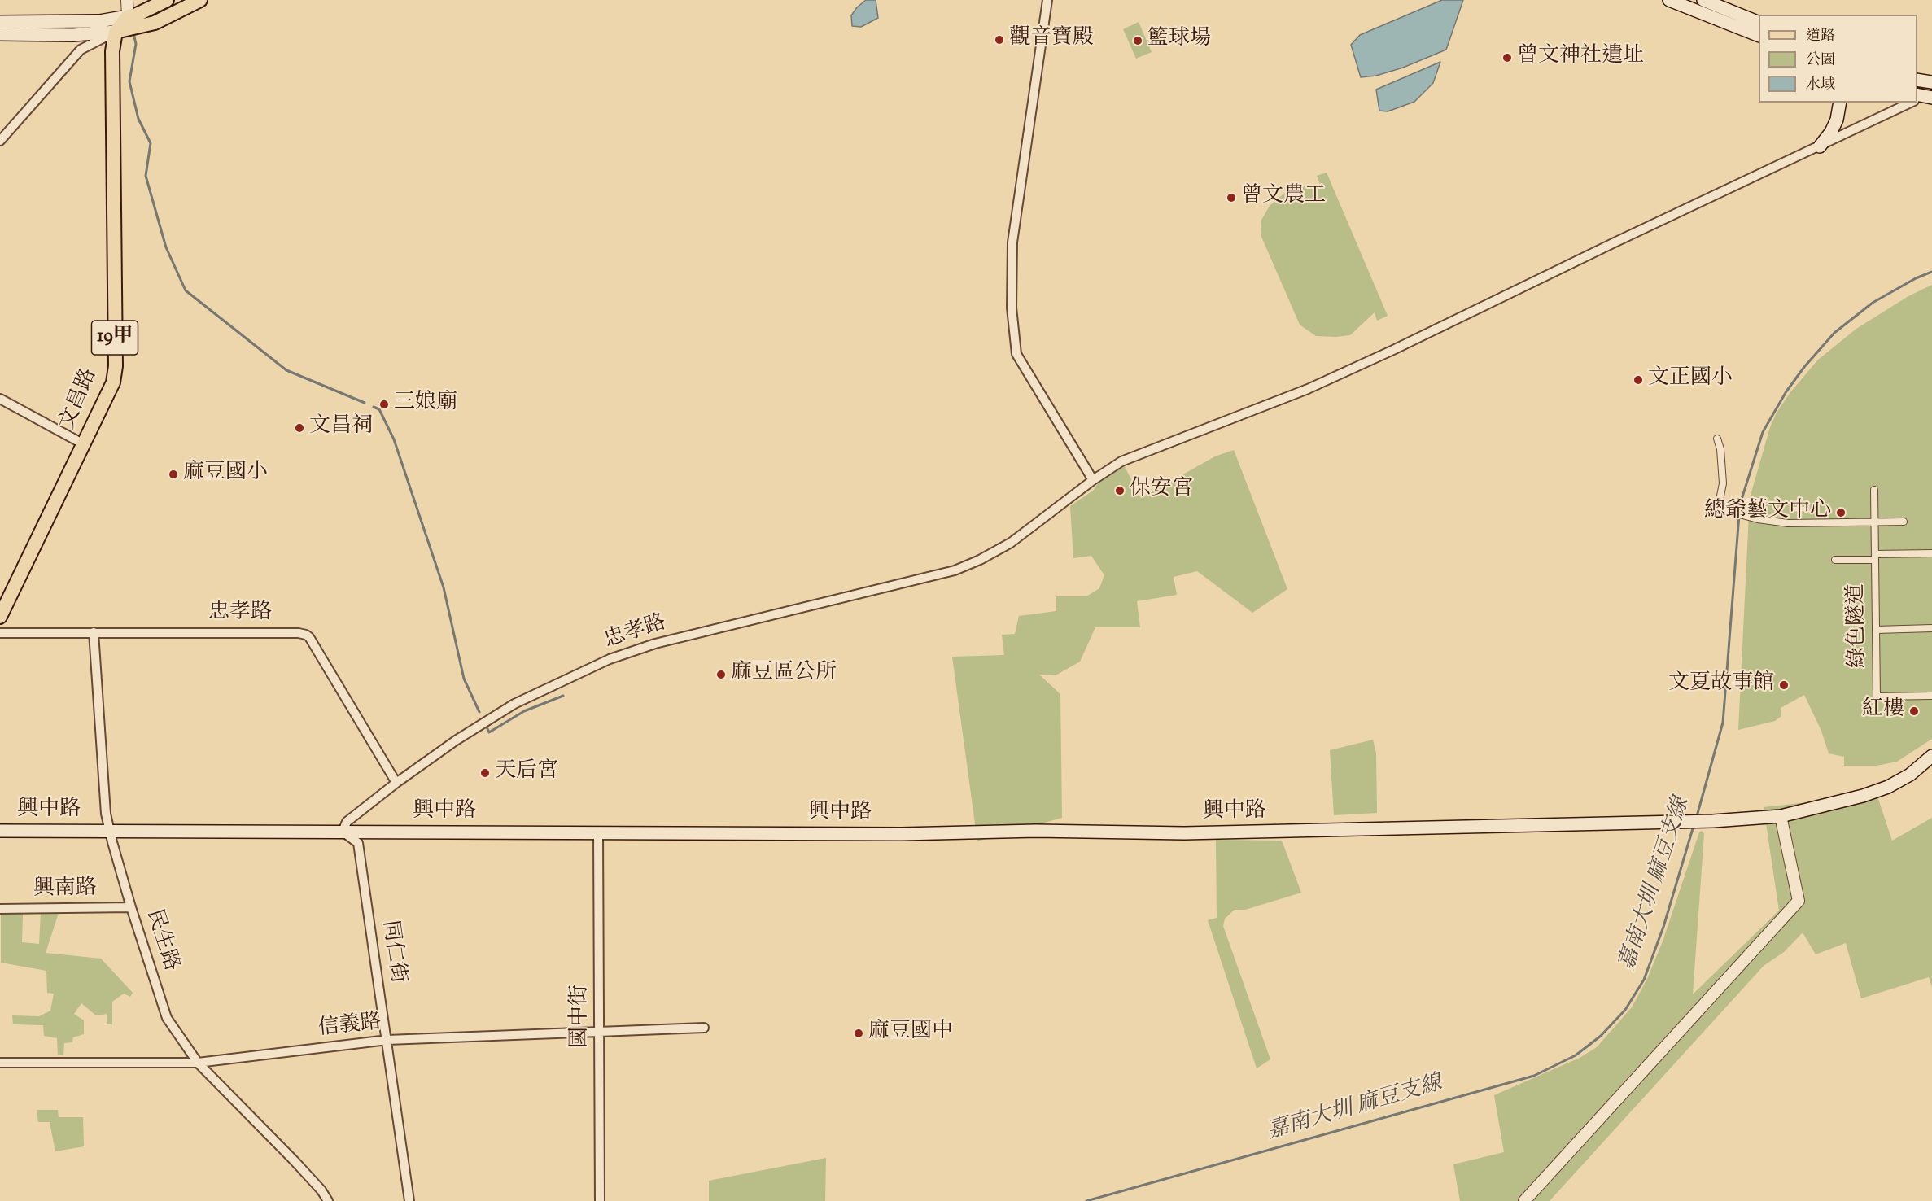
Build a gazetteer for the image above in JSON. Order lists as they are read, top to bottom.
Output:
{
  "streets": {
    "main road": ["19甲", "文昌路", "興中路"],
    "street": [
      "忠孝路",
      "綠色隧道",
      "興南路",
      "民生路",
      "同仁街",
      "國中街",
      "信義路"
    ]
  },
  "crossings": [
    ["忠孝路", "興中路"],
    ["忠孝路", "民生路"],
    ["忠孝路", "同仁街"],
    ["興中路", "民生路"],
    ["興中路", "同仁街"],
    ["興中路", "國中街"],
    ["興南路", "民生路"],
    ["民生路", "信義路"],
    ["同仁街", "信義路"],
    ["國中街", "信義路"]
  ],
  "water": ["嘉南大圳 麻豆支線"],
  "places": [
    "觀音寶殿",
    "籃球場",
    "曾文神社遺址",
    "曾文農工",
    "文正國小",
    "三娘廟",
    "文昌祠",
    "麻豆國小",
    "保安宮",
    "總爺藝文中心",
    "麻豆區公所",
    "文夏故事館",
    "紅樓",
    "天后宮",
    "麻豆國中"
  ],
  "legend": ["道路", "公園", "水域"]
}
